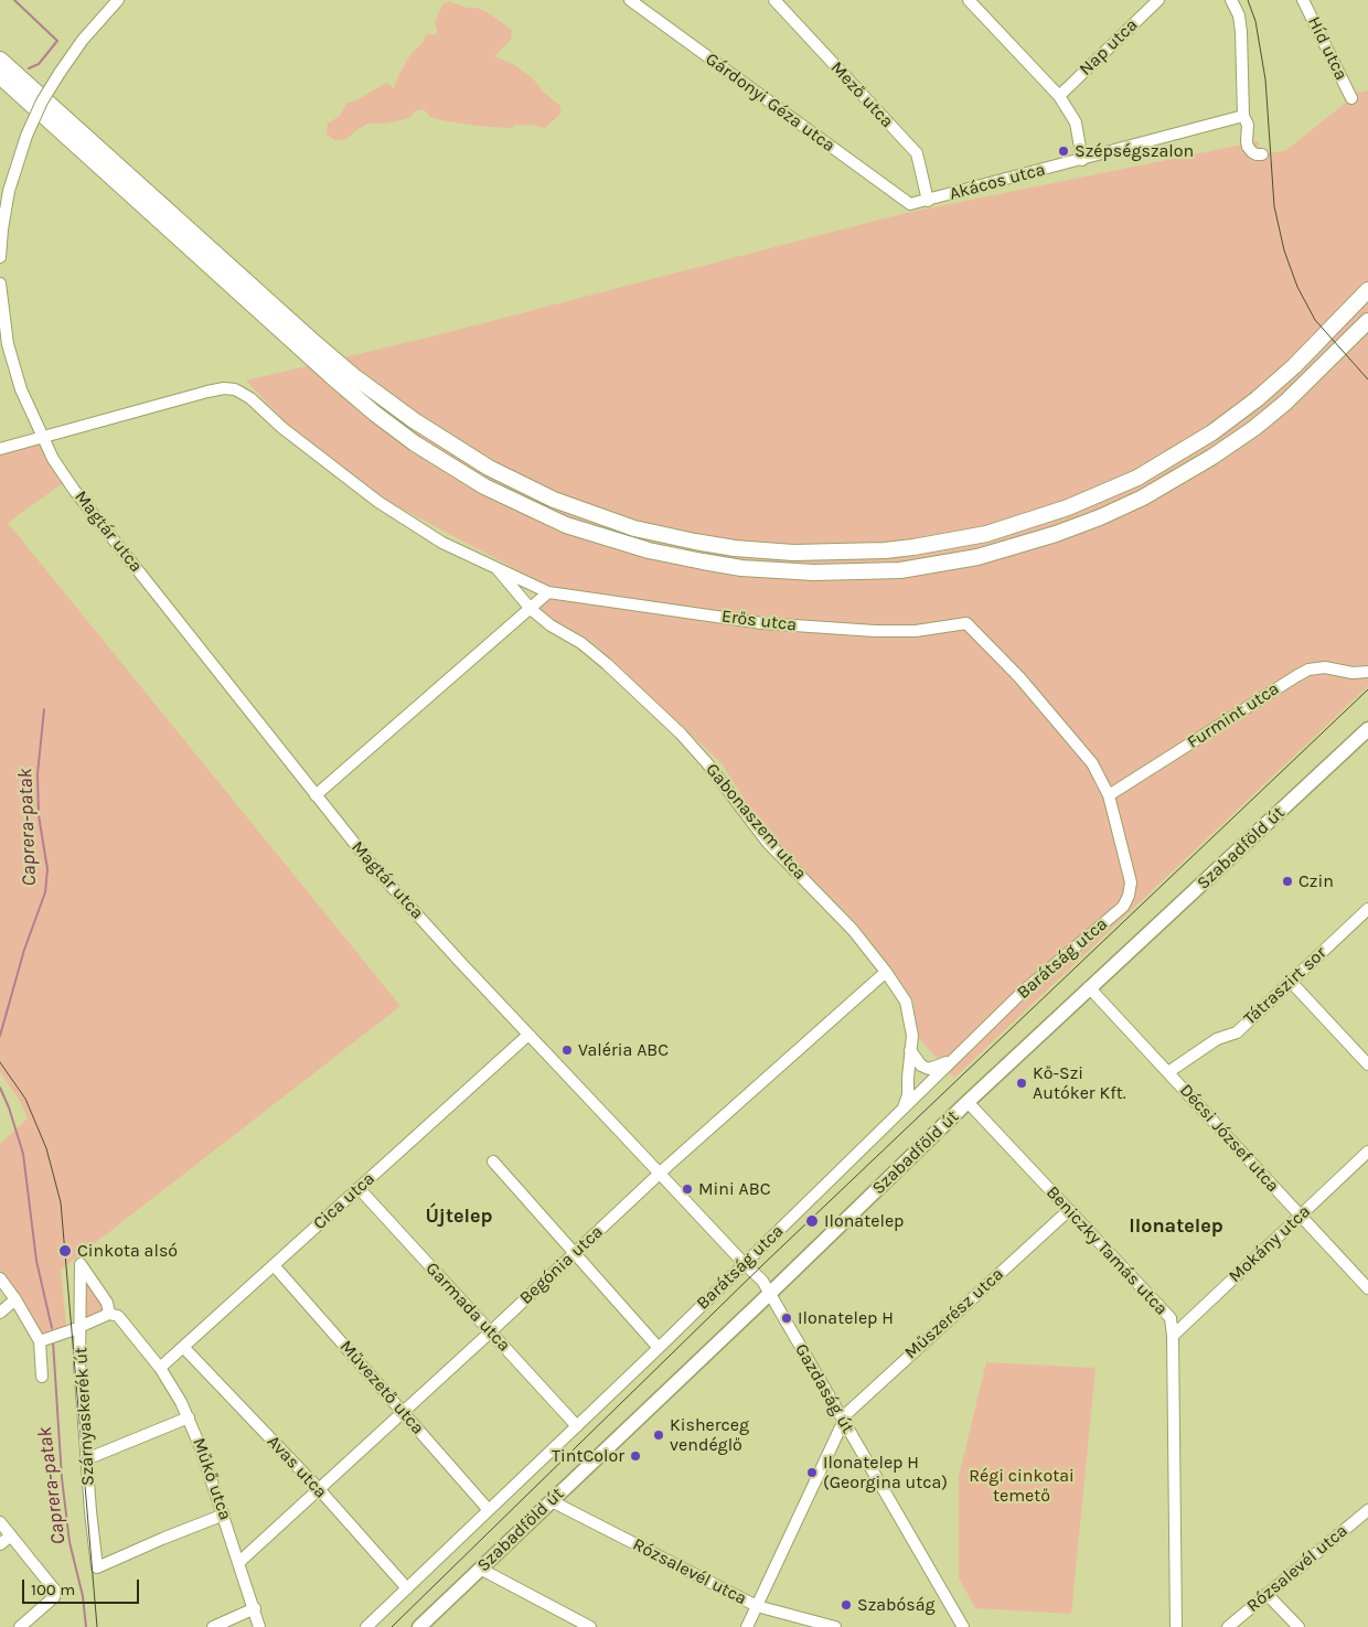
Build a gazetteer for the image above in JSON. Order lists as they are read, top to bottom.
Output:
{
  "streets": {
    "main road": ["Szabadföld út"],
    "street": [
      "Nap utca",
      "Híd utca",
      "Mező utca",
      "Gárdonyi Géza utca",
      "Akácos utca",
      "Magtár utca",
      "Erős utca",
      "Furmint utca",
      "Gabonaszem utca",
      "Barátság utca",
      "Tátraszirt sor",
      "Décsi József utca",
      "Cica utca",
      "Mokány utca",
      "Beniczky Tamás utca",
      "Begónia utca",
      "Garmada utca",
      "Műszerész utca",
      "Művezető utca",
      "Gazdaság út",
      "Szárnyaskerék út",
      "Avas utca",
      "Műkő utca",
      "Rózsalevél utca"
    ]
  },
  "crossings": [
    ["Mező utca", "Akácos utca"],
    ["Gárdonyi Géza utca", "Akácos utca"],
    ["Magtár utca", "Szabadföld út"],
    ["Magtár utca", "Barátság utca"],
    ["Magtár utca", "Cica utca"],
    ["Magtár utca", "Begónia utca"],
    ["Magtár utca", "Gazdaság út"],
    ["Erős utca", "Furmint utca"],
    ["Erős utca", "Barátság utca"],
    ["Gabonaszem utca", "Barátság utca"],
    ["Gabonaszem utca", "Begónia utca"],
    ["Szabadföld út", "Décsi József utca"],
    ["Szabadföld út", "Beniczky Tamás utca"],
    ["Szabadföld út", "Gazdaság út"],
    ["Szabadföld út", "Rózsalevél utca"],
    ["Barátság utca", "Garmada utca"],
    ["Barátság utca", "Művezető utca"],
    ["Barátság utca", "Avas utca"],
    ["Tátraszirt sor", "Décsi József utca"],
    ["Décsi József utca", "Mokány utca"],
    ["Cica utca", "Garmada utca"],
    ["Cica utca", "Művezető utca"],
    ["Cica utca", "Avas utca"],
    ["Cica utca", "Műkő utca"],
    ["Mokány utca", "Beniczky Tamás utca"],
    ["Beniczky Tamás utca", "Műszerész utca"],
    ["Begónia utca", "Garmada utca"],
    ["Begónia utca", "Művezető utca"],
    ["Begónia utca", "Avas utca"],
    ["Begónia utca", "Műkő utca"],
    ["Műszerész utca", "Gazdaság út"],
    ["Műszerész utca", "Rózsalevél utca"],
    ["Szárnyaskerék út", "Műkő utca"]
  ],
  "districts": ["Újtelep", "Ilonatelep"],
  "water": ["Caprera-patak"],
  "parks": ["Régi cinkotai temető"],
  "places": [
    "Szépségszalon",
    "Czin",
    "Valéria ABC",
    "Kő-Szi Autóker Kft.",
    "Mini ABC",
    "Ilonatelep",
    "Cinkota alsó",
    "Ilonatelep H",
    "Kisherceg vendéglő",
    "TintColor",
    "Ilonatelep H (Georgina utca)",
    "Szabóság"
  ],
  "scale_bar": "100 m"
}
